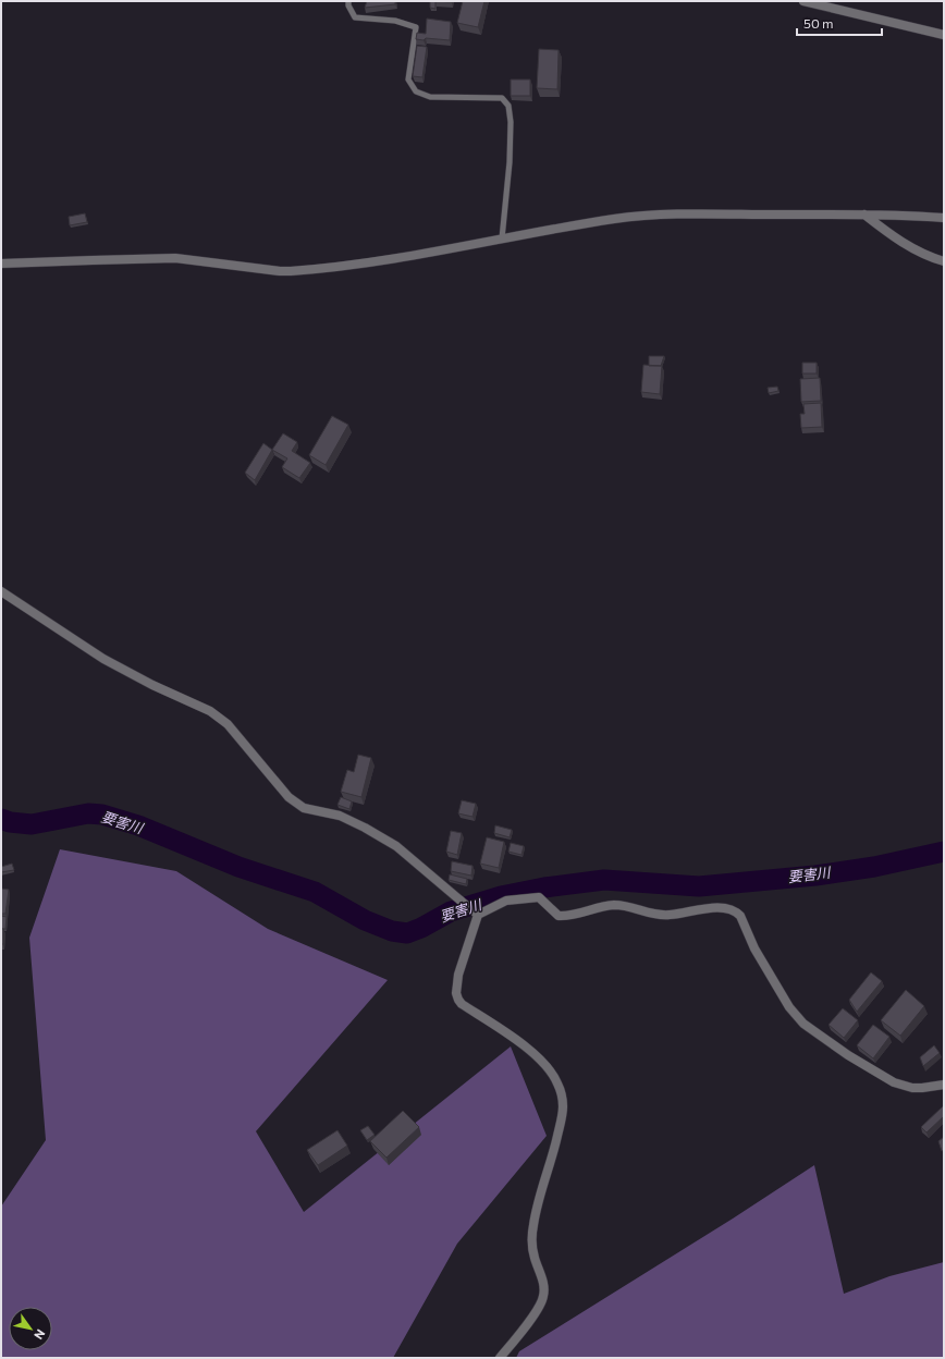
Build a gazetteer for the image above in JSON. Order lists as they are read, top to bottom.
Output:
{
  "water": ["要害川"],
  "scale_bar": "50 m",
  "north": "bottom right"
}
